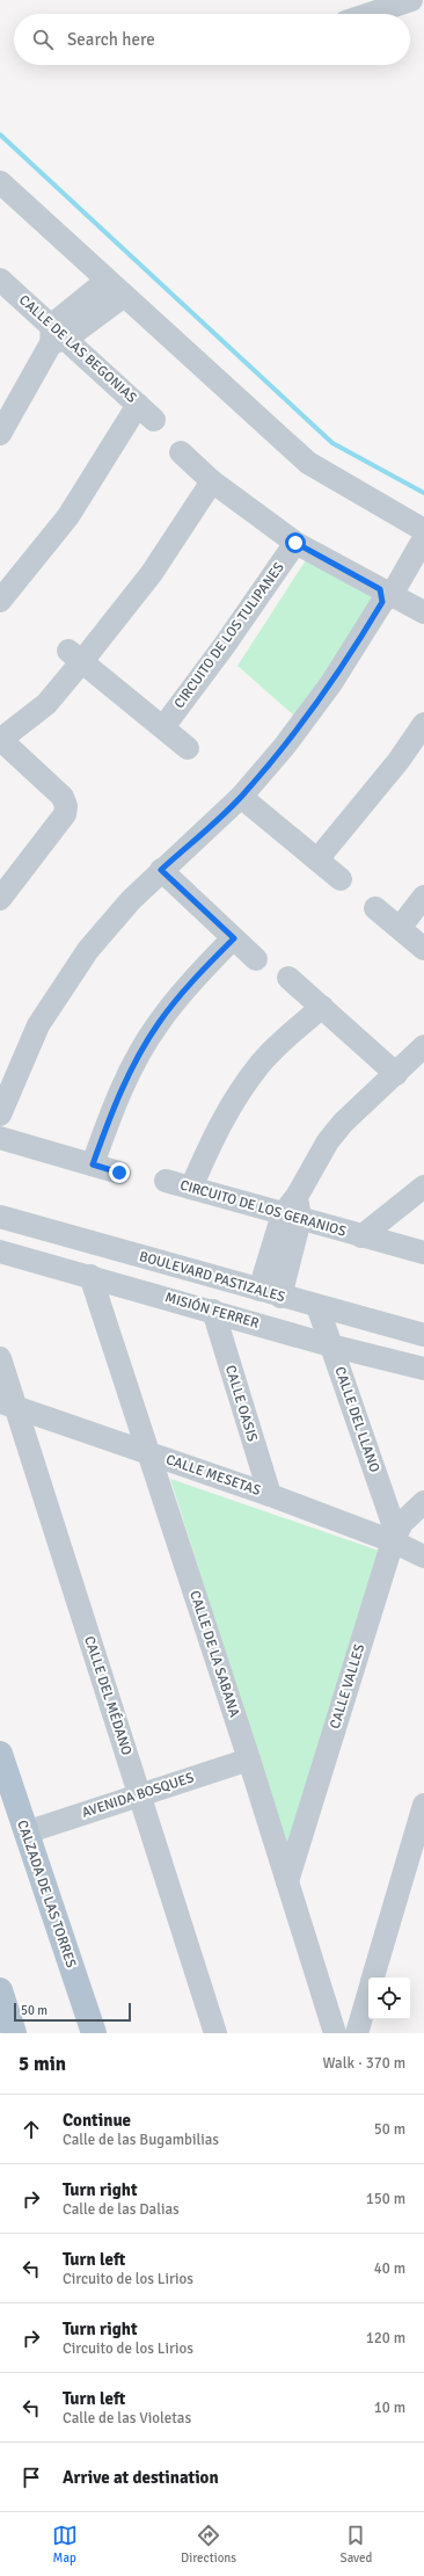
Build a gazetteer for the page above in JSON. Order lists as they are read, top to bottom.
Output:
{
  "streets": {
    "main road": ["CALZADA DE LAS TORRES"],
    "street": [
      "CALLE DE LAS BEGONIAS",
      "CIRCUITO DE LOS TULIPANES",
      "CIRCUITO DE LOS GERANIOS",
      "BOULEVARD PASTIZALES",
      "MISIÓN FERRER",
      "CALLE OASIS",
      "CALLE DEL LLANO",
      "CALLE MESETAS",
      "CALLE DE LA SABANA",
      "CALLE VALLES",
      "CALLE DEL MÉDANO",
      "AVENIDA BOSQUES"
    ]
  },
  "crossings": [
    ["BOULEVARD PASTIZALES", "CALLE DEL LLANO"],
    ["MISIÓN FERRER", "CALLE OASIS"],
    ["MISIÓN FERRER", "CALLE DEL LLANO"],
    ["MISIÓN FERRER", "CALLE DE LA SABANA"],
    ["CALLE OASIS", "CALLE MESETAS"],
    ["CALLE DEL LLANO", "CALLE MESETAS"],
    ["CALLE DEL LLANO", "CALLE VALLES"],
    ["CALLE MESETAS", "CALLE DE LA SABANA"],
    ["CALLE MESETAS", "CALLE VALLES"],
    ["CALLE MESETAS", "CALLE DEL MÉDANO"],
    ["CALLE DE LA SABANA", "CALLE VALLES"],
    ["CALLE DE LA SABANA", "AVENIDA BOSQUES"],
    ["CALLE DEL MÉDANO", "AVENIDA BOSQUES"],
    ["AVENIDA BOSQUES", "CALZADA DE LAS TORRES"]
  ],
  "scale_bar": "50 m",
  "page": {
    "search": "Search here",
    "scale": "50 m",
    "heading": ["5 min", "Walk · 370 m"],
    "list": [
      ["Continue", "Calle de las Bugambilias", "50 m"],
      ["Turn right", "Calle de las Dalias", "150 m"],
      ["Turn left", "Circuito de los Lirios", "40 m"],
      ["Turn right", "Circuito de los Lirios", "120 m"],
      ["Turn left", "Calle de las Violetas", "10 m"],
      "Arrive at destination"
    ],
    "nav": ["Map", "Directions", "Saved"]
  }
}
